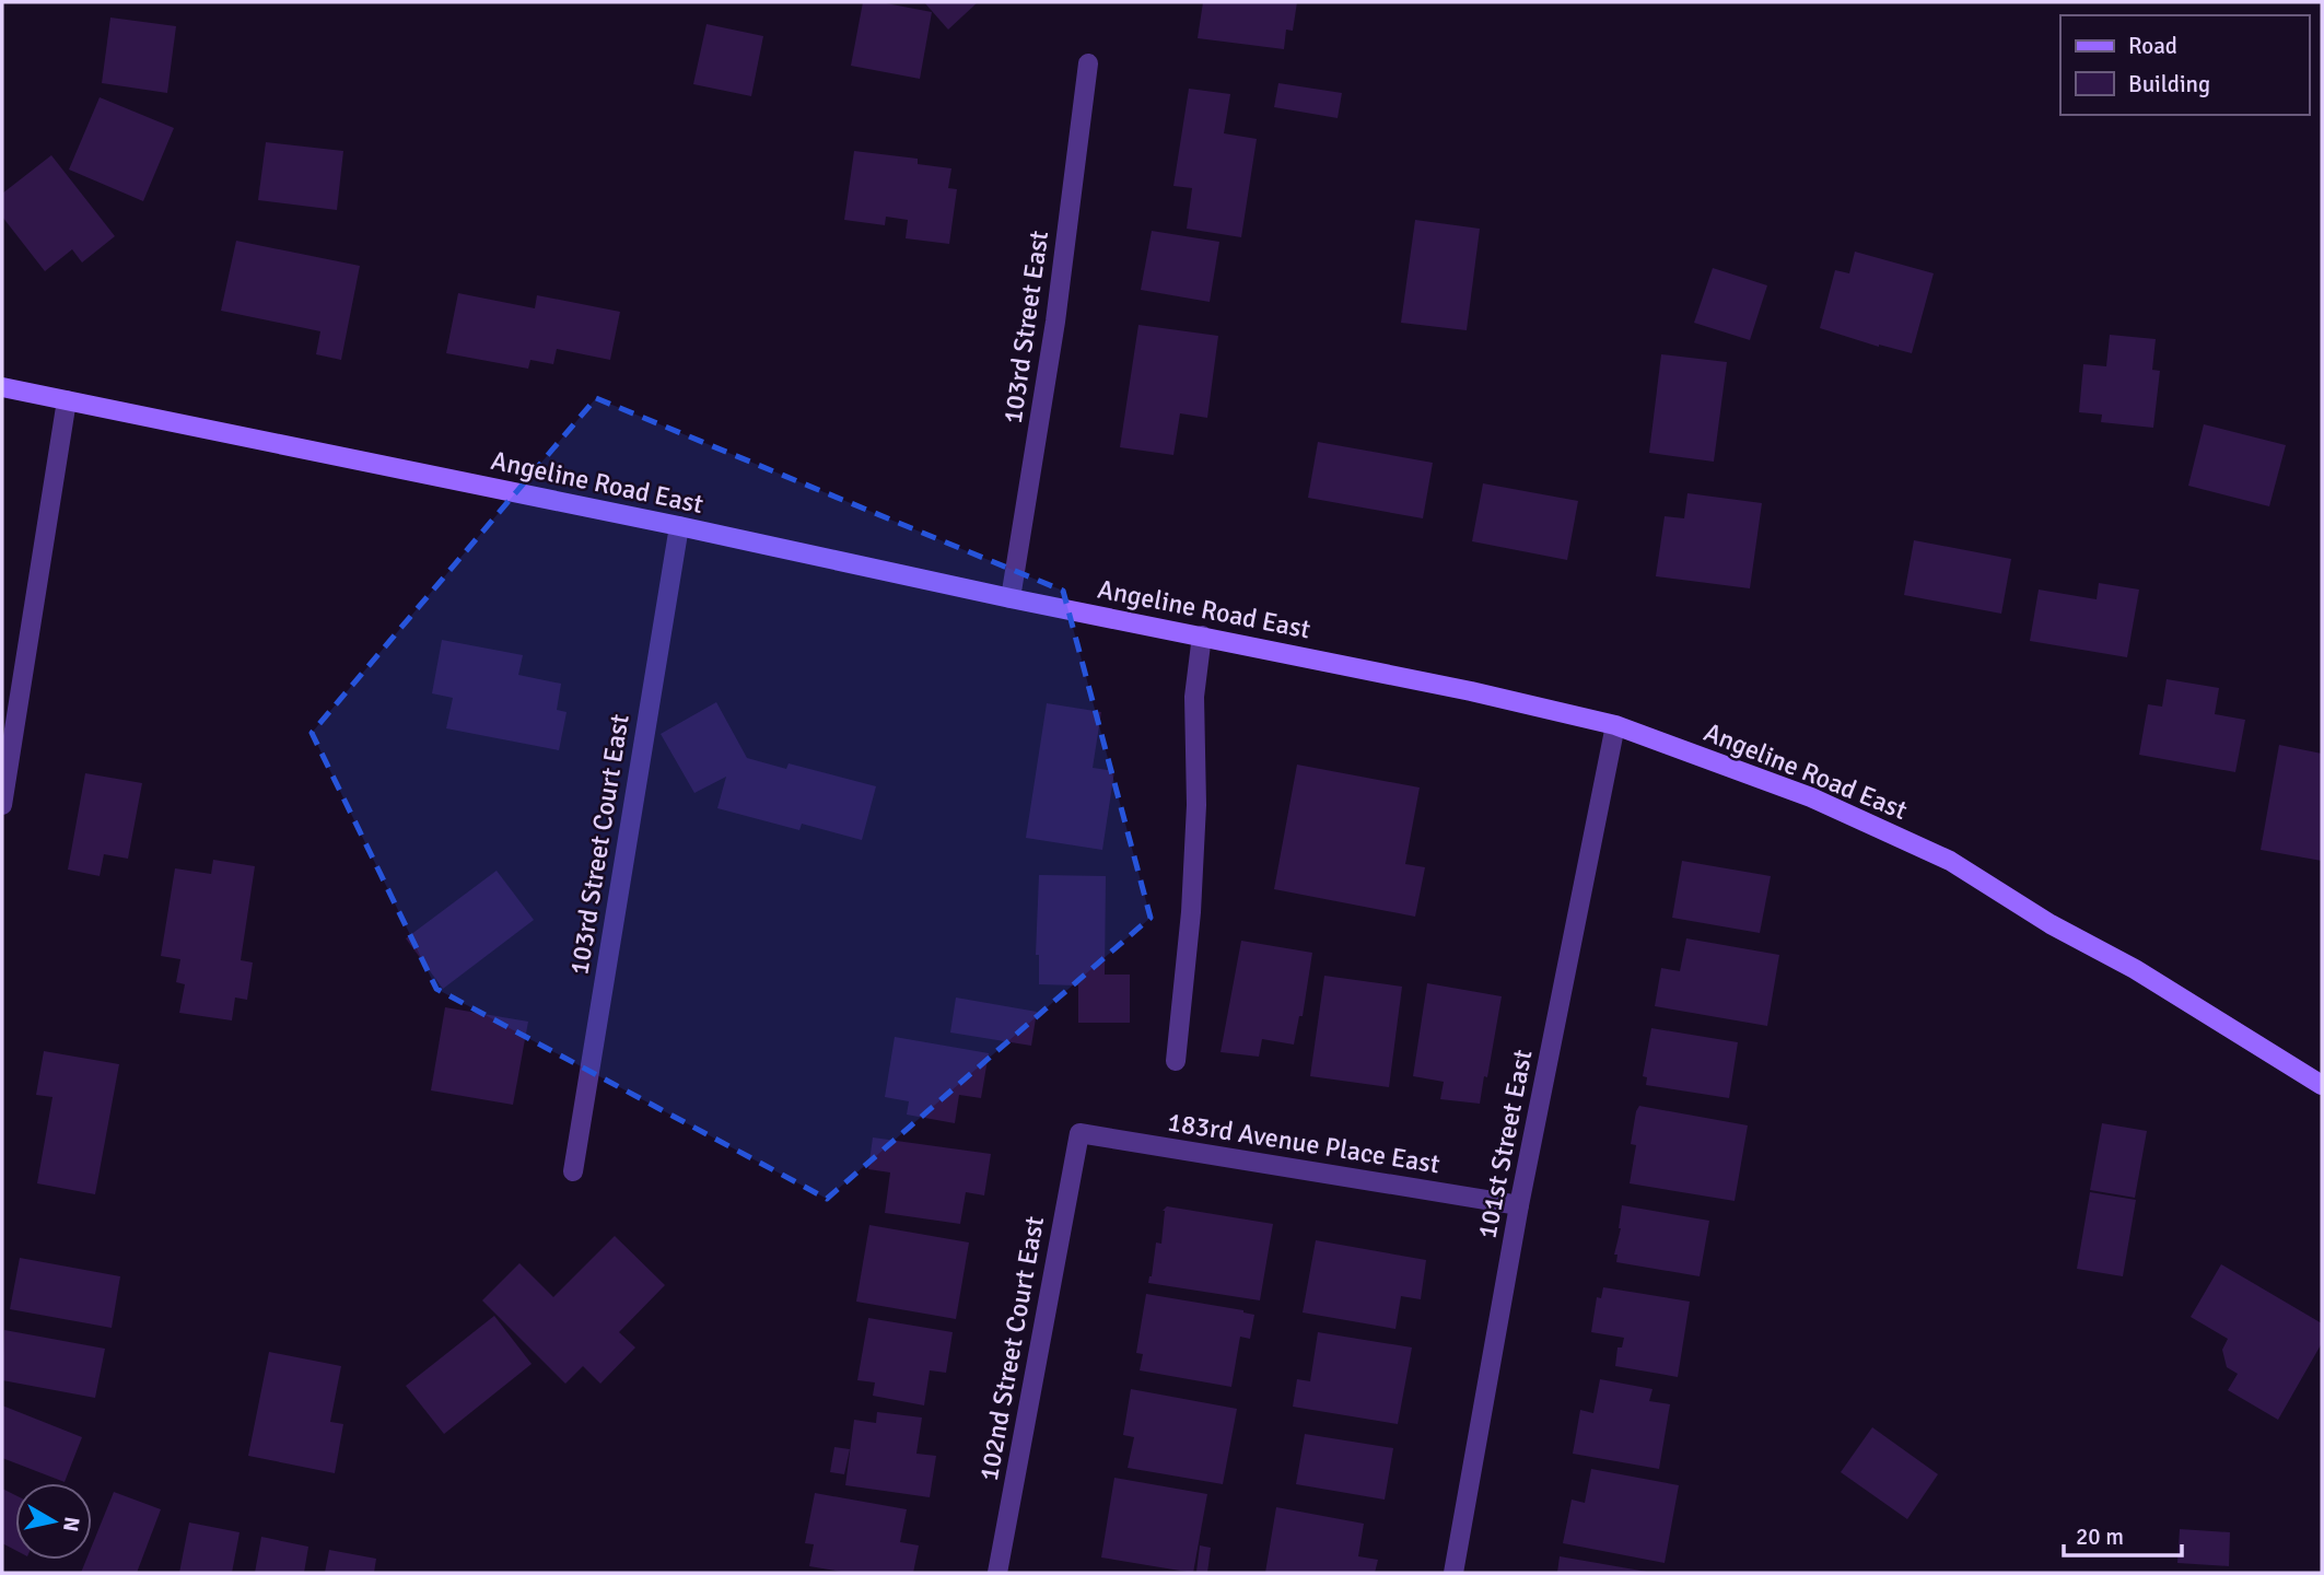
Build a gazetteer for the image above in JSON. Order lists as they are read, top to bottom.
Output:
{
  "streets": {
    "street": [
      "103rd Street East",
      "Angeline Road East",
      "103rd Street Court East",
      "183rd Avenue Place East",
      "101st Street East",
      "102nd Street Court East"
    ]
  },
  "crossings": [
    ["103rd Street East", "Angeline Road East"],
    ["Angeline Road East", "103rd Street Court East"],
    ["Angeline Road East", "101st Street East"],
    ["183rd Avenue Place East", "101st Street East"],
    ["183rd Avenue Place East", "102nd Street Court East"]
  ],
  "legend": ["Road", "Building"],
  "scale_bar": "20 m",
  "north": "right"
}
